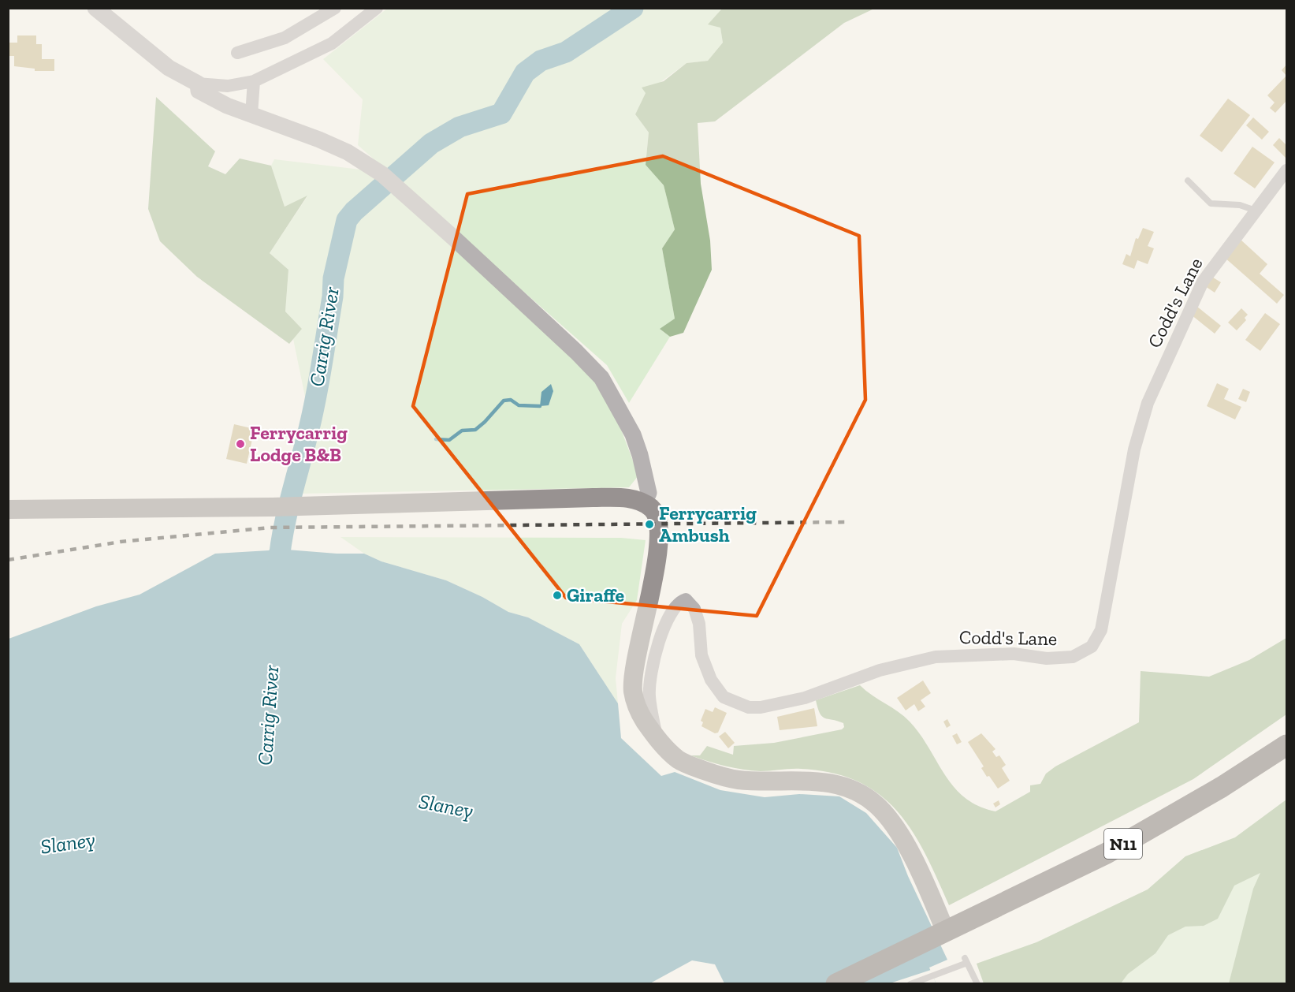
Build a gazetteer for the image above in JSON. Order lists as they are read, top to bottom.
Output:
{
  "streets": {
    "highway": ["N11"],
    "street": ["Codd's Lane"]
  },
  "water": ["Carrig River", "Slaney"],
  "places": ["Ferrycarrig Lodge B&B", "Ferrycarrig Ambush", "Giraffe"]
}
